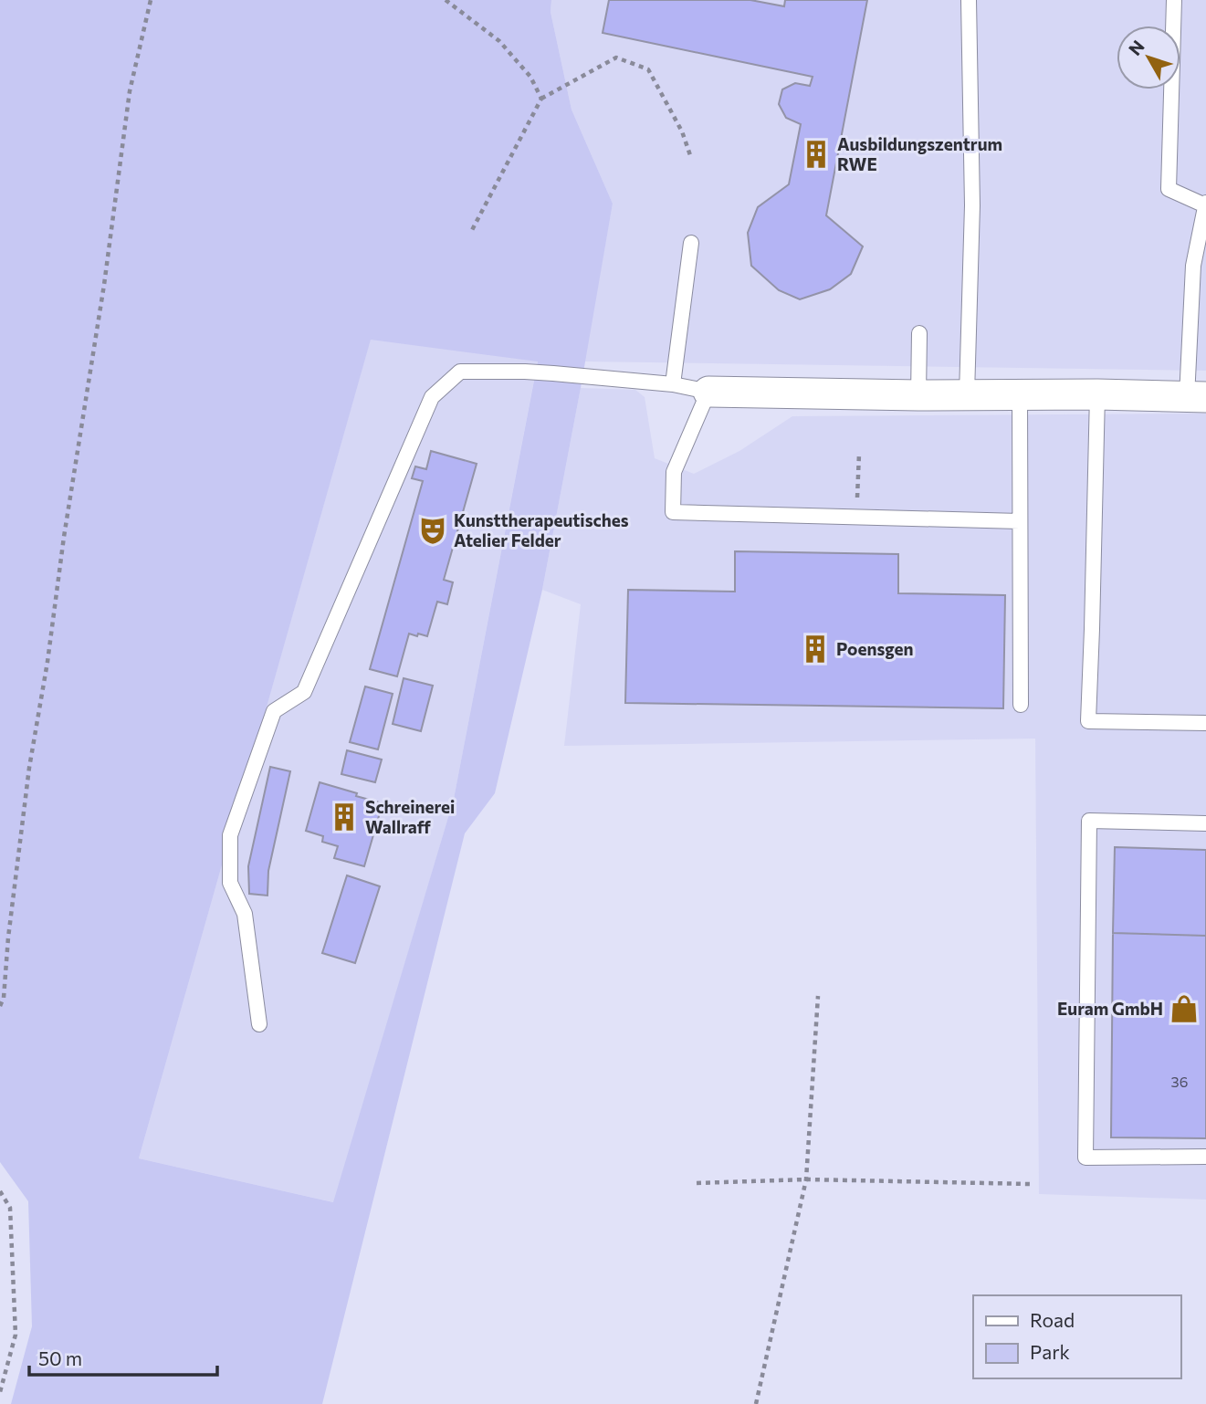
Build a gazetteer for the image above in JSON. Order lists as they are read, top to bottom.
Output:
{
  "places": {
    "building": ["Ausbildungszentrum RWE", "Poensgen", "Schreinerei Wallraff"],
    "theatre": ["Kunsttherapeutisches Atelier Felder"],
    "shop": ["Euram GmbH"]
  },
  "house_numbers": ["36"],
  "legend": ["Road", "Park"],
  "scale_bar": "50 m",
  "north": "top left"
}
